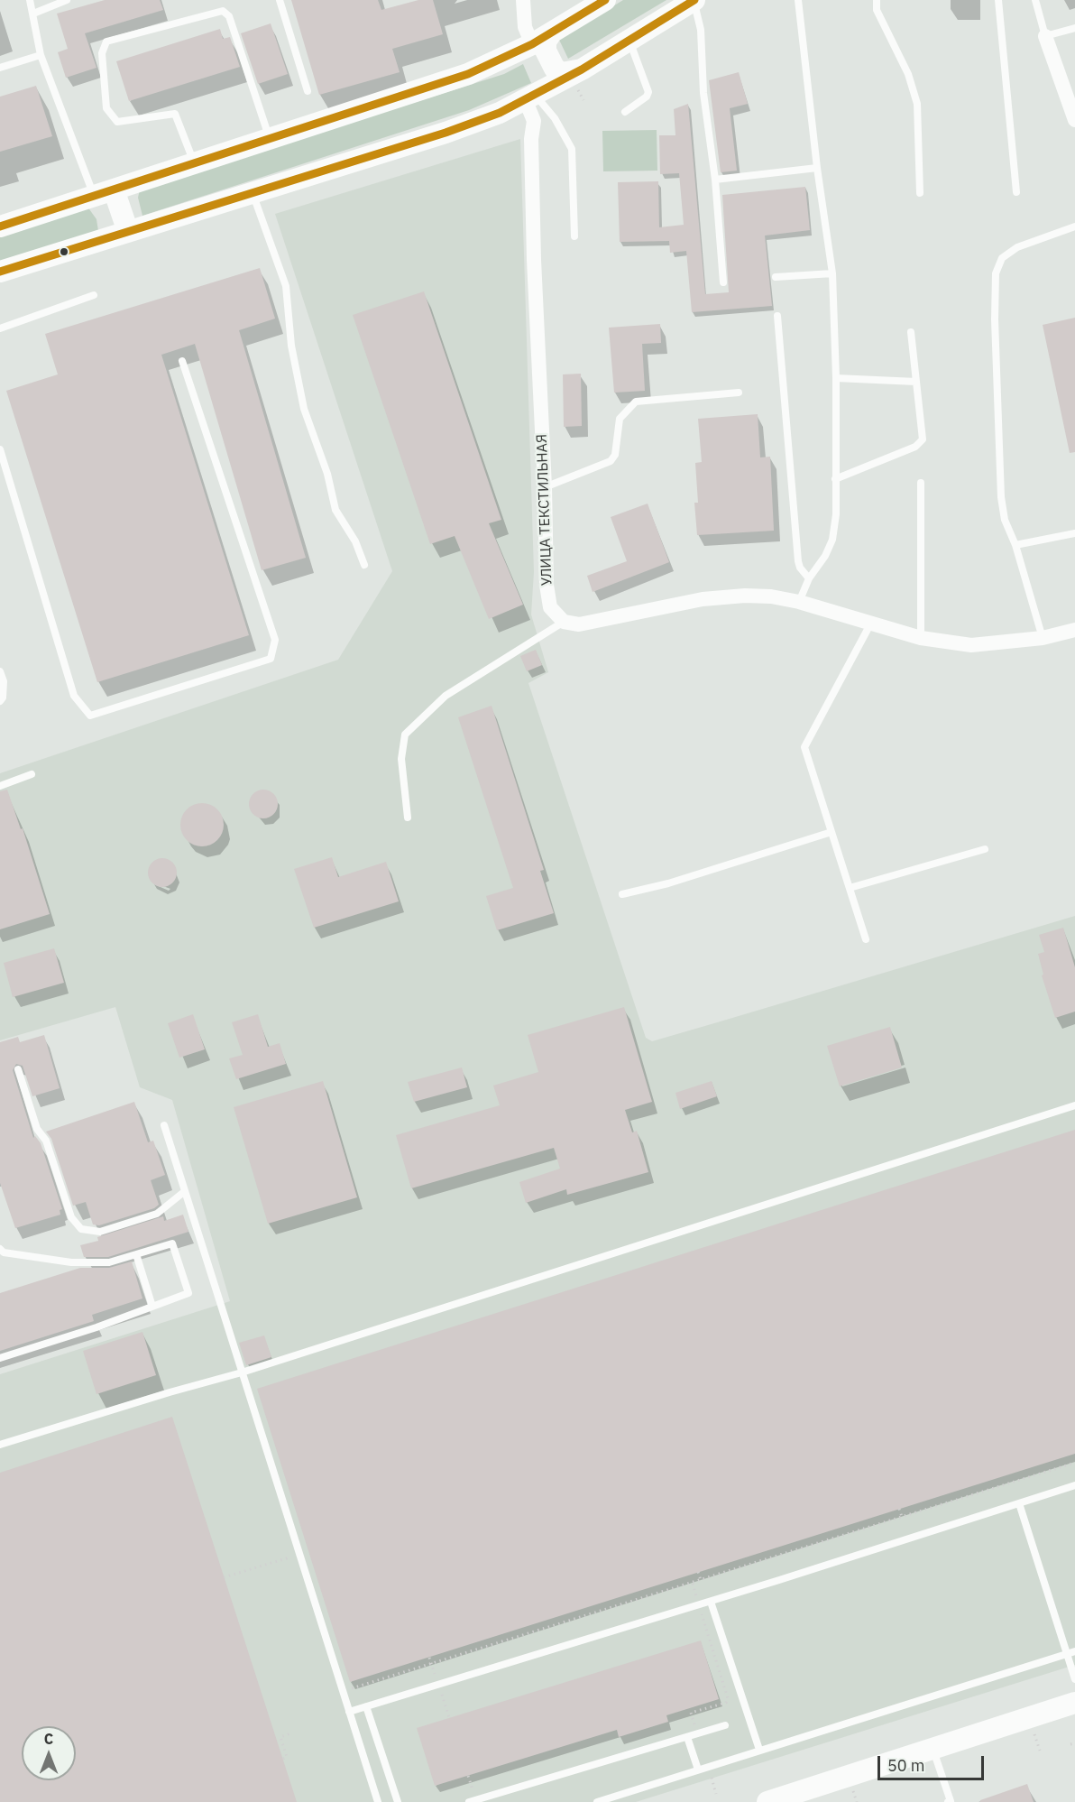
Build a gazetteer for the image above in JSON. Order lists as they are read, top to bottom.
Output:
{
  "streets": {
    "street": ["УЛИЦА ТЕКСТИЛЬНАЯ"]
  },
  "scale_bar": "50 m",
  "north": "top"
}
